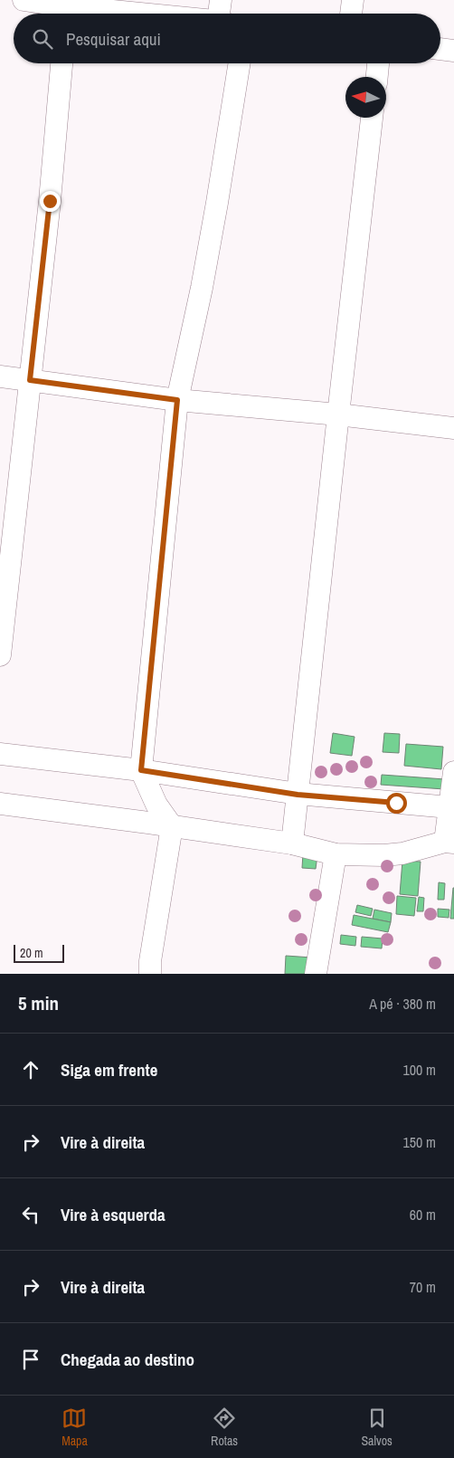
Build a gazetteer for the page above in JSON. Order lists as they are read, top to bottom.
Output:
{
  "scale_bar": "20 m",
  "north": "left",
  "page": {
    "search": "Pesquisar aqui",
    "scale": "20 m",
    "heading": ["5 min", "A pé · 380 m"],
    "list": [
      ["Siga em frente", "100 m"],
      ["Vire à direita", "150 m"],
      ["Vire à esquerda", "60 m"],
      ["Vire à direita", "70 m"],
      "Chegada ao destino"
    ],
    "nav": ["Mapa", "Rotas", "Salvos"]
  }
}
